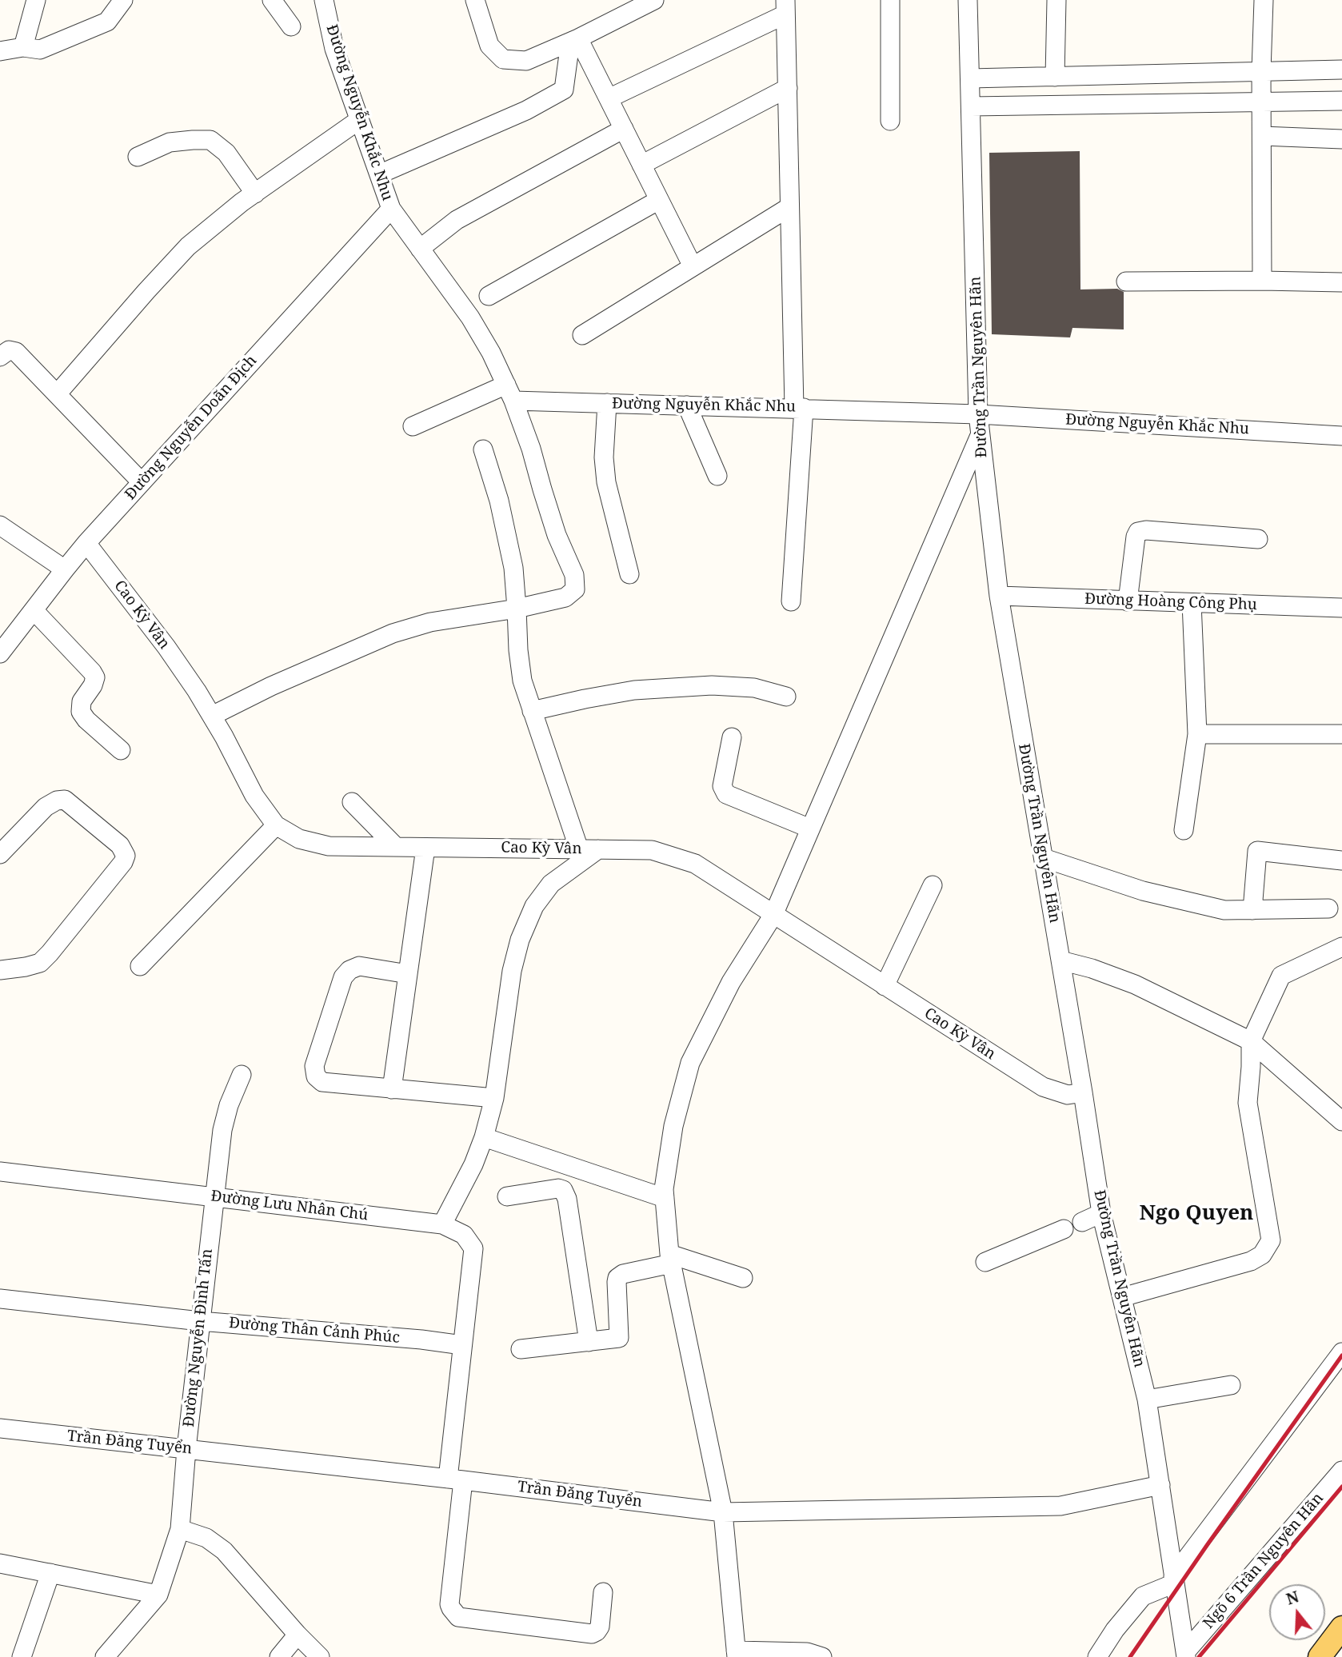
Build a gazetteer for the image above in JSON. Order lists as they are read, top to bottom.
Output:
{
  "streets": {
    "street": [
      "Đường Nguyễn Khắc Nhu",
      "Đường Trần Nguyên Hãn",
      "Đường Nguyễn Doãn Địch",
      "Đường Hoàng Công Phụ",
      "Cao Kỳ Vân",
      "Đường Lưu Nhân Chú",
      "Đường Thân Cảnh Phúc",
      "Đường Nguyễn Đình Tấn",
      "Trần Đăng Tuyển",
      "Ngõ 6 Trần Nguyên Hãn"
    ]
  },
  "crossings": [
    ["Đường Nguyễn Khắc Nhu", "Đường Trần Nguyên Hãn"],
    ["Đường Nguyễn Khắc Nhu", "Đường Nguyễn Doãn Địch"],
    ["Đường Trần Nguyên Hãn", "Đường Hoàng Công Phụ"],
    ["Đường Trần Nguyên Hãn", "Cao Kỳ Vân"],
    ["Đường Trần Nguyên Hãn", "Trần Đăng Tuyển"],
    ["Đường Trần Nguyên Hãn", "Ngõ 6 Trần Nguyên Hãn"],
    ["Đường Nguyễn Doãn Địch", "Cao Kỳ Vân"],
    ["Đường Lưu Nhân Chú", "Đường Thân Cảnh Phúc"],
    ["Đường Lưu Nhân Chú", "Đường Nguyễn Đình Tấn"],
    ["Đường Lưu Nhân Chú", "Trần Đăng Tuyển"],
    ["Đường Thân Cảnh Phúc", "Đường Nguyễn Đình Tấn"],
    ["Đường Nguyễn Đình Tấn", "Trần Đăng Tuyển"]
  ],
  "districts": ["Ngo Quyen"],
  "north": "top"
}
